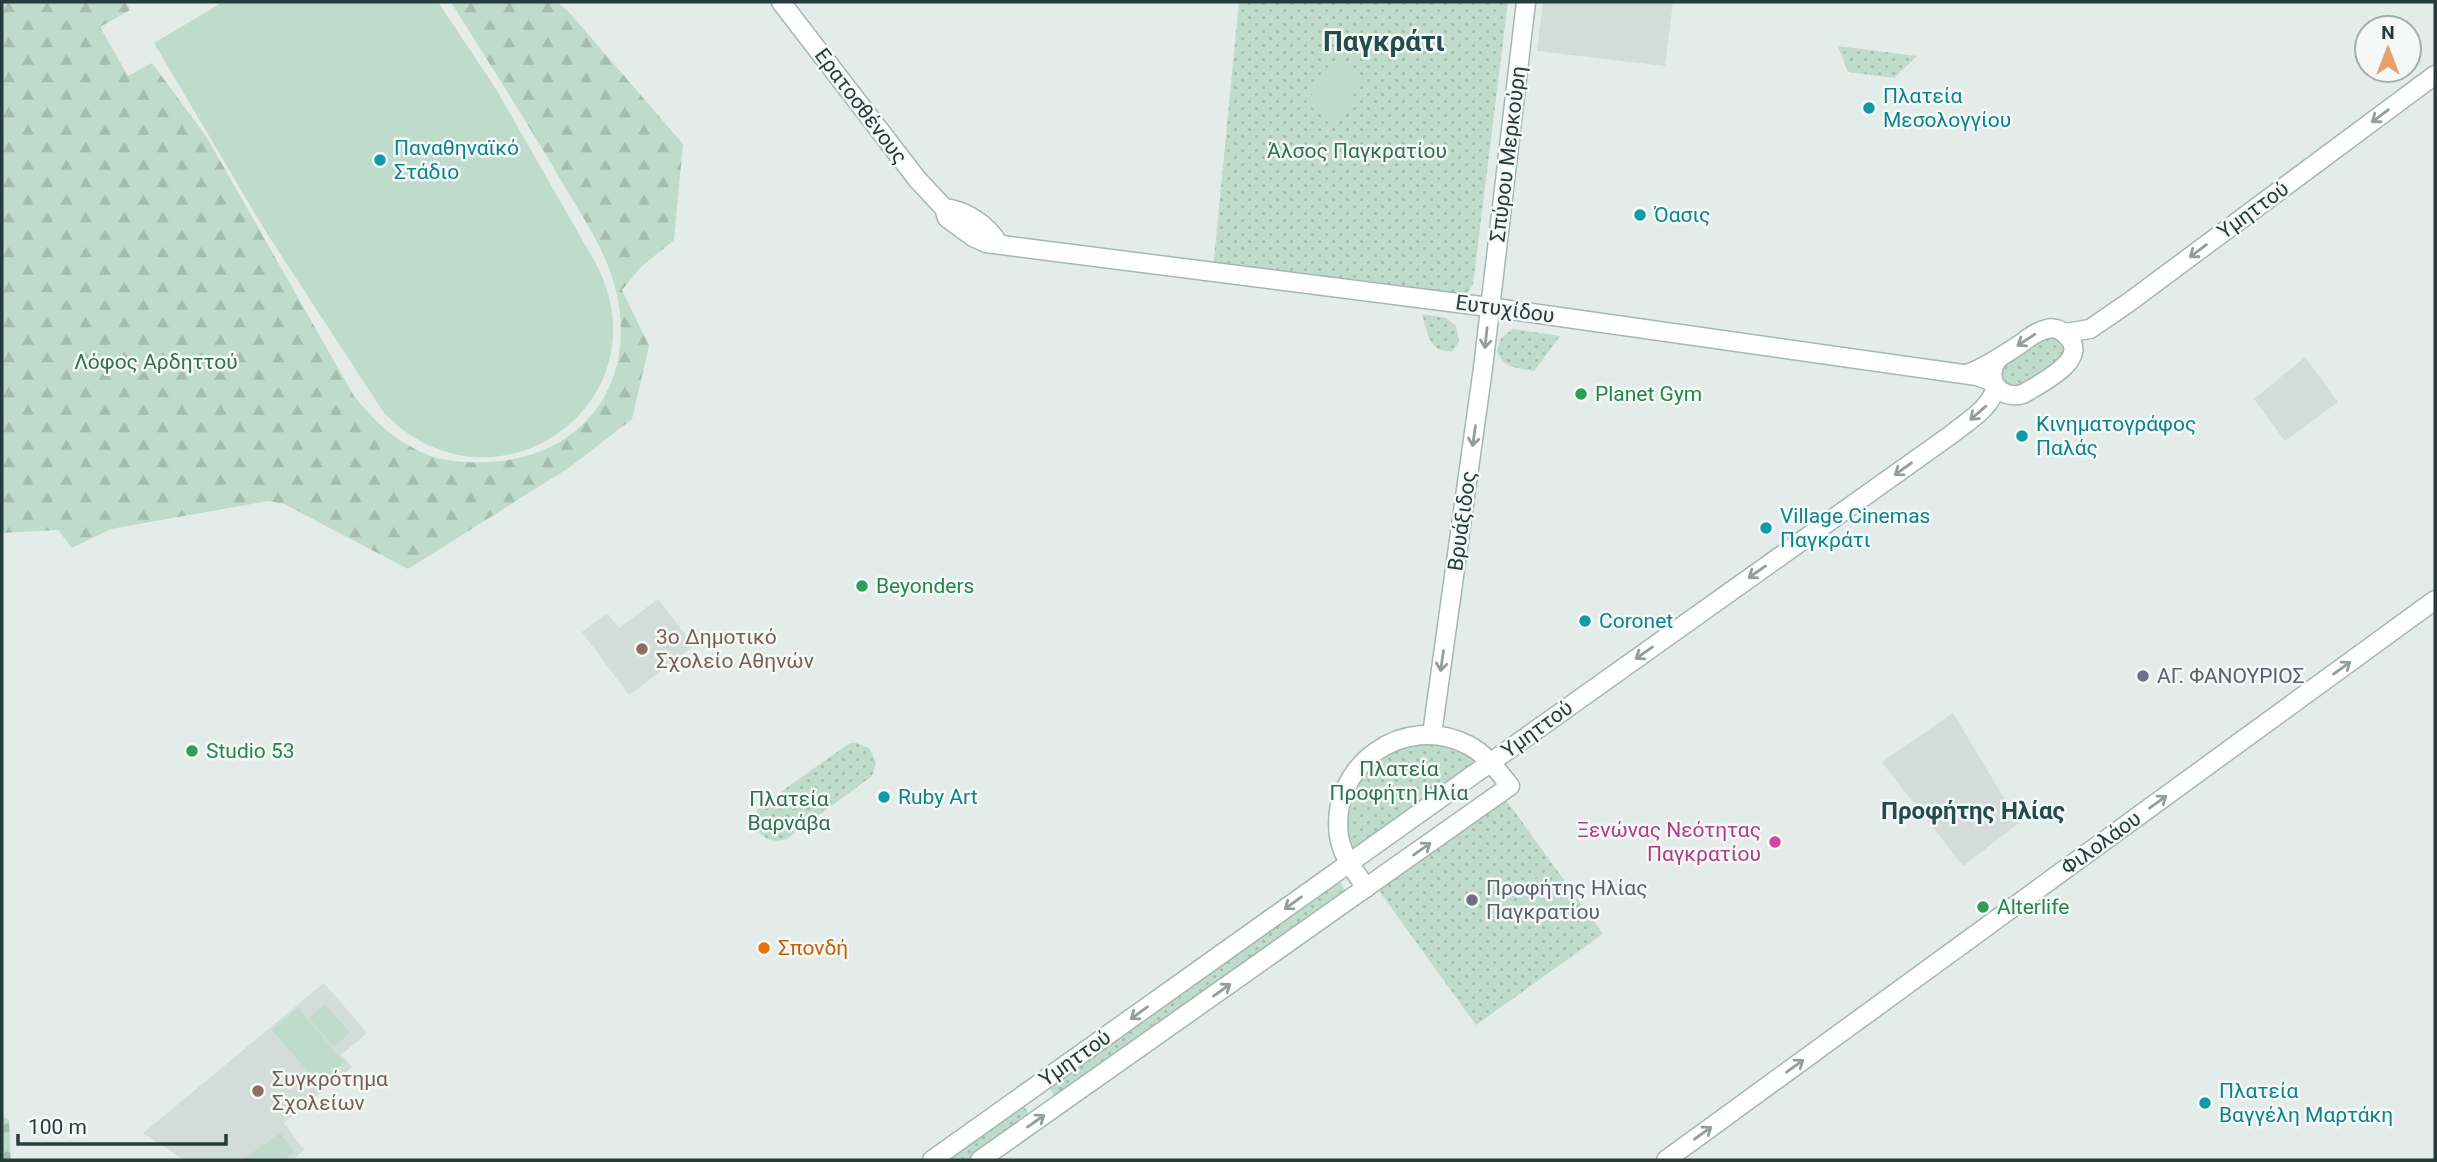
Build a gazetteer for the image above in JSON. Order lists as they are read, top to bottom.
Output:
{
  "streets": {
    "main road": [
      "Ερατοσθένους",
      "Σπύρου Μερκούρη",
      "Υμηττού",
      "Ευτυχίδου",
      "Βρυάξιδος",
      "Φιλολάου"
    ]
  },
  "crossings": [
    ["Ερατοσθένους", "Ευτυχίδου"],
    ["Σπύρου Μερκούρη", "Ευτυχίδου"],
    ["Σπύρου Μερκούρη", "Βρυάξιδος"],
    ["Υμηττού", "Ευτυχίδου"],
    ["Ευτυχίδου", "Βρυάξιδος"]
  ],
  "one_way": ["Βρυάξιδος", "Φιλολάου"],
  "districts": ["Παγκράτι", "Προφήτης Ηλίας"],
  "parks": [
    "Άλσος Παγκρατίου",
    "Λόφος Αρδηττού",
    "Πλατεία Προφήτη Ηλία",
    "Πλατεία Βαρνάβα"
  ],
  "places": [
    "Πλατεία Μεσολογγίου",
    "Παναθηναϊκό Στάδιο",
    "Όασις",
    "Planet Gym",
    "Κινηματογράφος Παλάς",
    "Village Cinemas Παγκράτι",
    "Beyonders",
    "Coronet",
    "3ο Δημοτικό Σχολείο Αθηνών",
    "ΑΓ. ΦΑΝΟΥΡΙΟΣ",
    "Studio 53",
    "Ruby Art",
    "Ξενώνας Νεότητας Παγκρατίου",
    "Προφήτης Ηλίας Παγκρατίου",
    "Alterlife",
    "Σπονδή",
    "Συγκρότημα Σχολείων",
    "Πλατεία Βαγγέλη Μαρτάκη"
  ],
  "scale_bar": "100 m",
  "north": "top"
}
